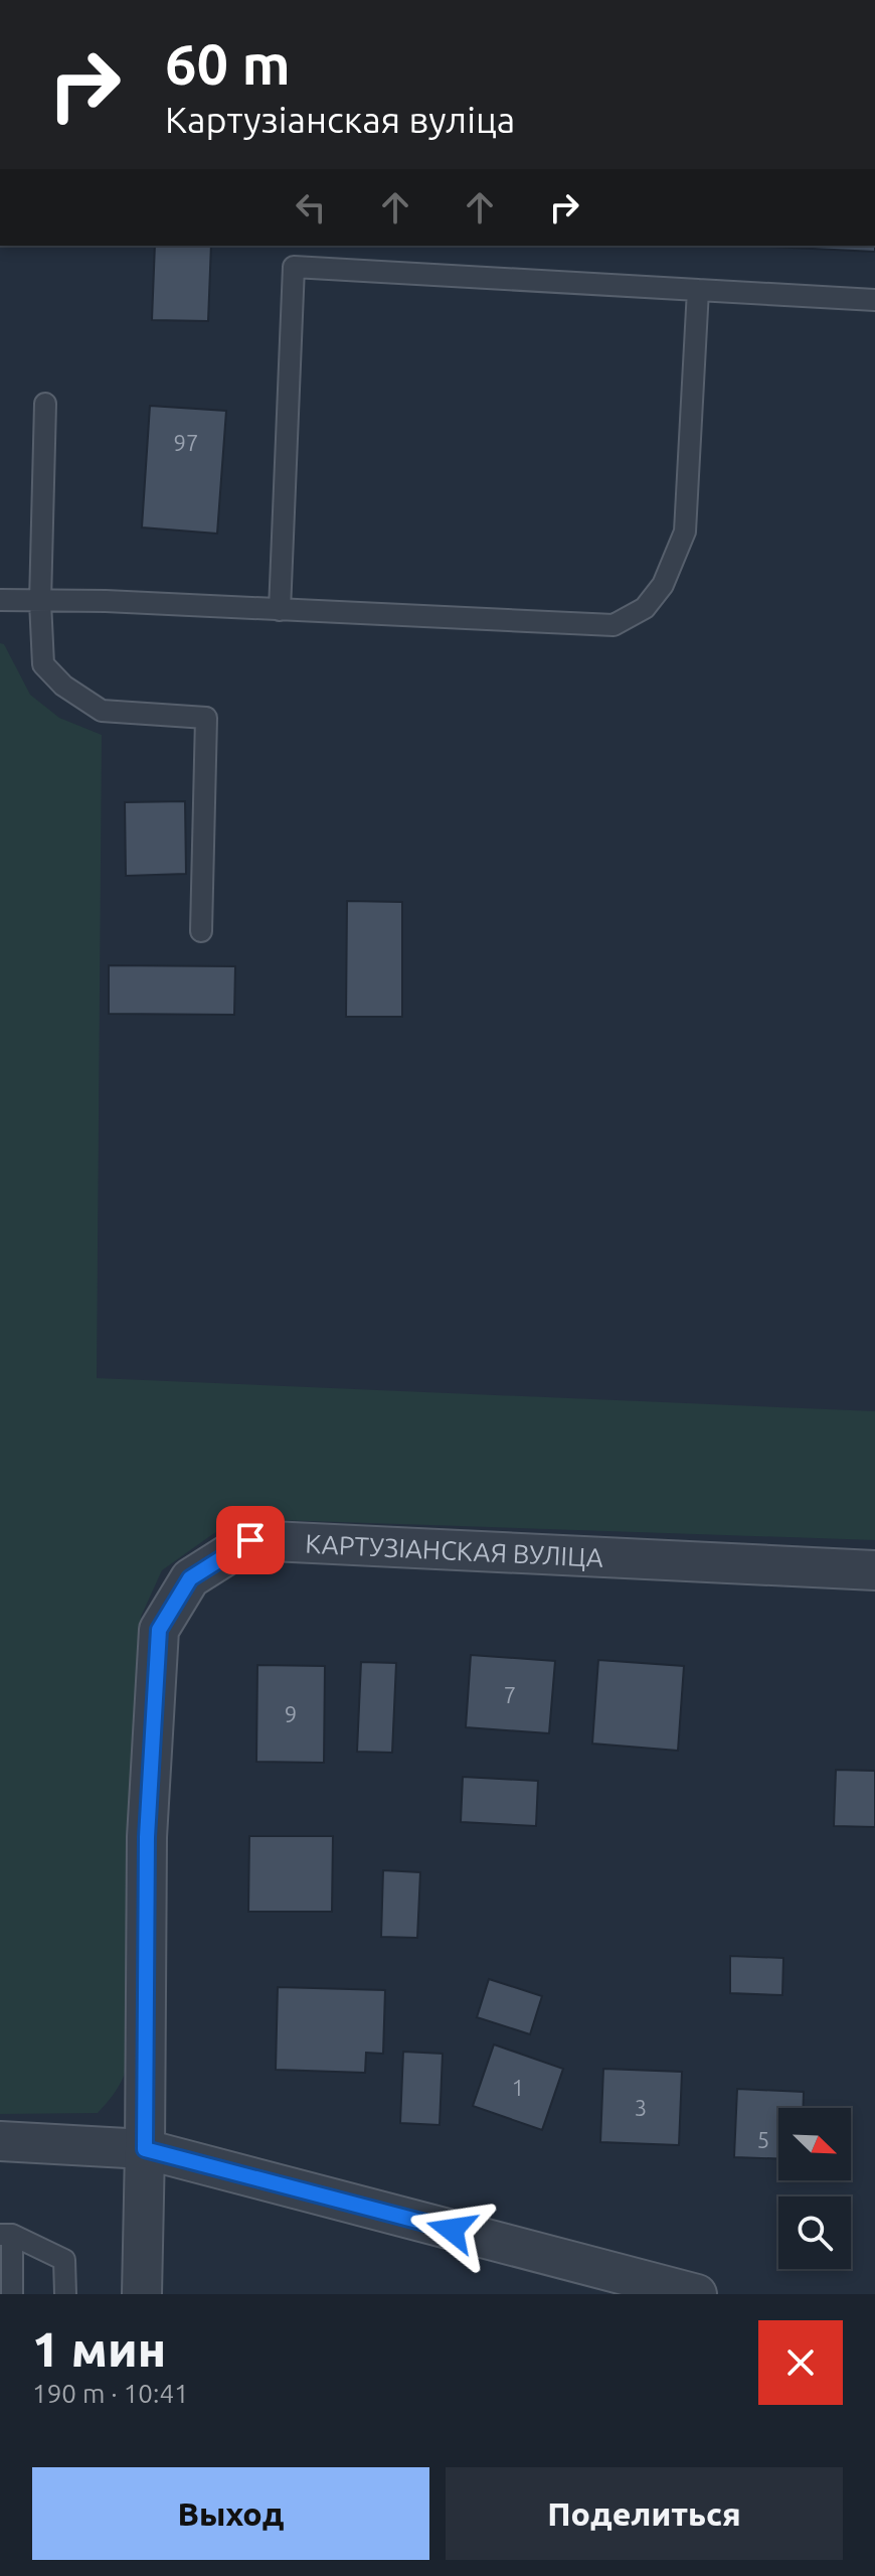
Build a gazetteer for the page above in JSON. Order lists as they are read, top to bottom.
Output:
{
  "streets": {
    "street": ["КАРТУЗІАНСКАЯ ВУЛІЦА"]
  },
  "house_numbers": [
    "97",
    "7",
    "9",
    "1",
    "3",
    "5"
  ],
  "north": "bottom right",
  "page": {
    "turn": ["60 m", "Картузіанская вуліца"],
    "heading": ["1 мин", "190 m · 10:41"],
    "buttons": ["Выход", "Поделиться"]
  }
}
